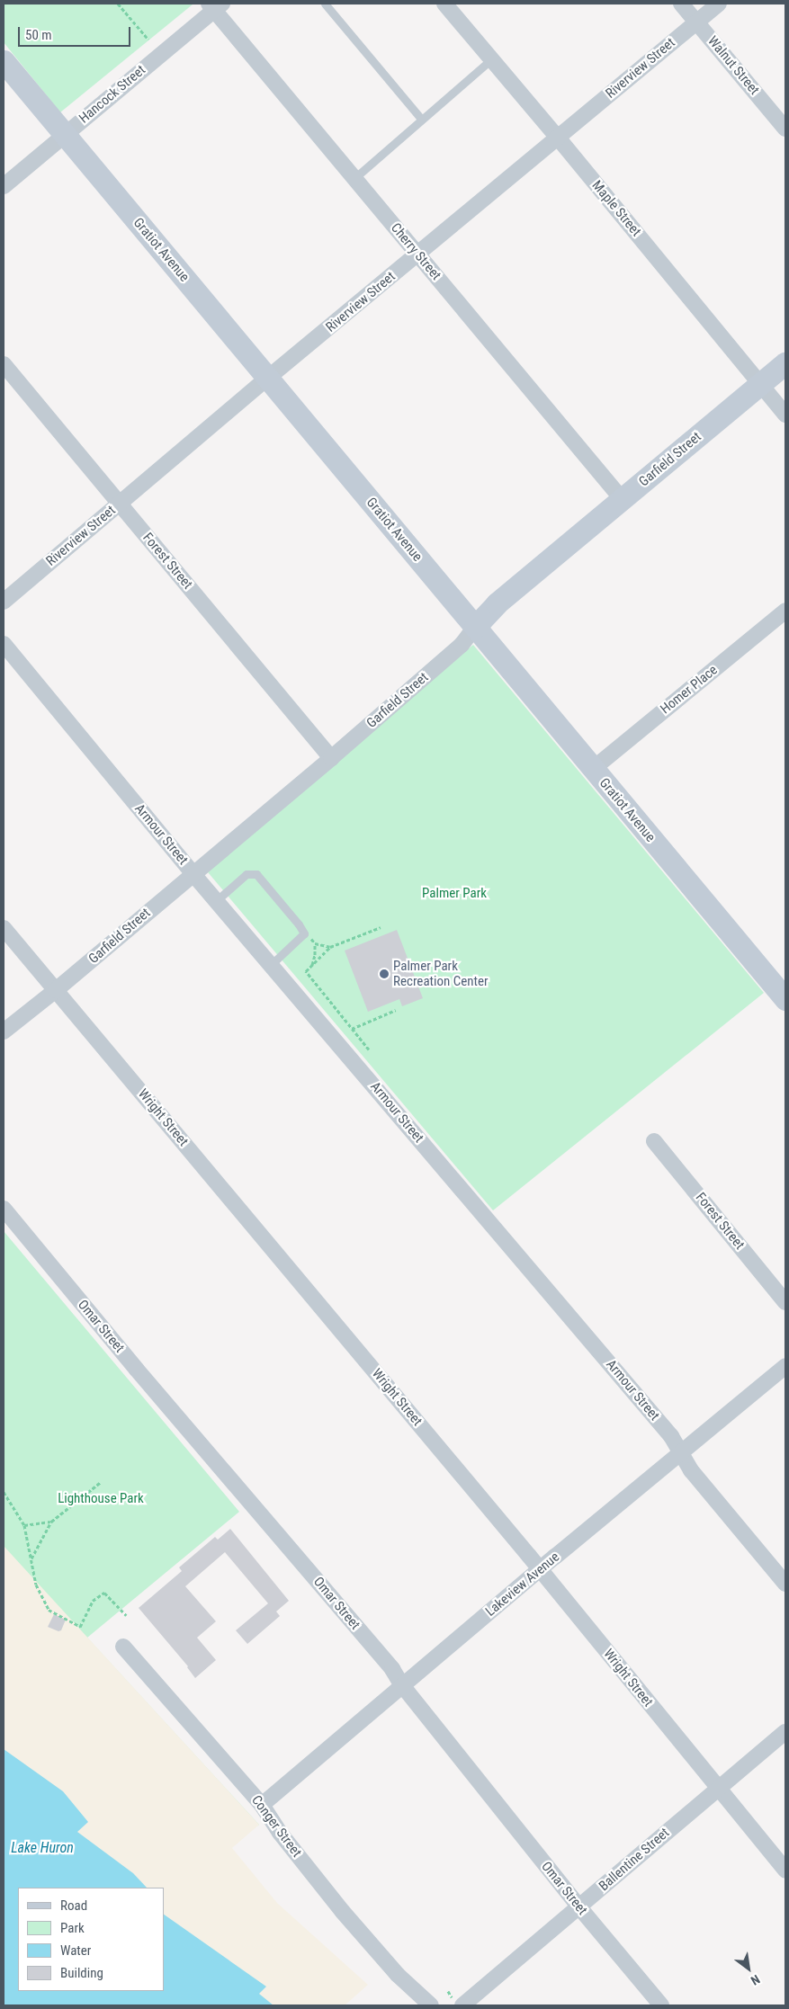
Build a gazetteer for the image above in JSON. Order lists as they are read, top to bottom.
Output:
{
  "streets": {
    "street": [
      "Walnut Street",
      "Riverview Street",
      "Hancock Street",
      "Maple Street",
      "Gratiot Avenue",
      "Cherry Street",
      "Garfield Street",
      "Forest Street",
      "Homer Place",
      "Armour Street",
      "Wright Street",
      "Omar Street",
      "Lakeview Avenue",
      "Conger Street",
      "Ballentine Street"
    ]
  },
  "crossings": [
    ["Walnut Street", "Riverview Street"],
    ["Riverview Street", "Maple Street"],
    ["Riverview Street", "Gratiot Avenue"],
    ["Riverview Street", "Cherry Street"],
    ["Riverview Street", "Forest Street"],
    ["Hancock Street", "Gratiot Avenue"],
    ["Hancock Street", "Cherry Street"],
    ["Maple Street", "Garfield Street"],
    ["Gratiot Avenue", "Garfield Street"],
    ["Gratiot Avenue", "Homer Place"],
    ["Cherry Street", "Garfield Street"],
    ["Garfield Street", "Forest Street"],
    ["Garfield Street", "Armour Street"],
    ["Garfield Street", "Wright Street"],
    ["Armour Street", "Lakeview Avenue"],
    ["Wright Street", "Lakeview Avenue"],
    ["Wright Street", "Ballentine Street"],
    ["Omar Street", "Lakeview Avenue"],
    ["Omar Street", "Ballentine Street"],
    ["Lakeview Avenue", "Conger Street"]
  ],
  "water": ["Lake Huron"],
  "parks": ["Palmer Park", "Lighthouse Park"],
  "places": ["Palmer Park Recreation Center"],
  "legend": [
    "Road",
    "Park",
    "Water",
    "Building"
  ],
  "scale_bar": "50 m",
  "north": "bottom right"
}
